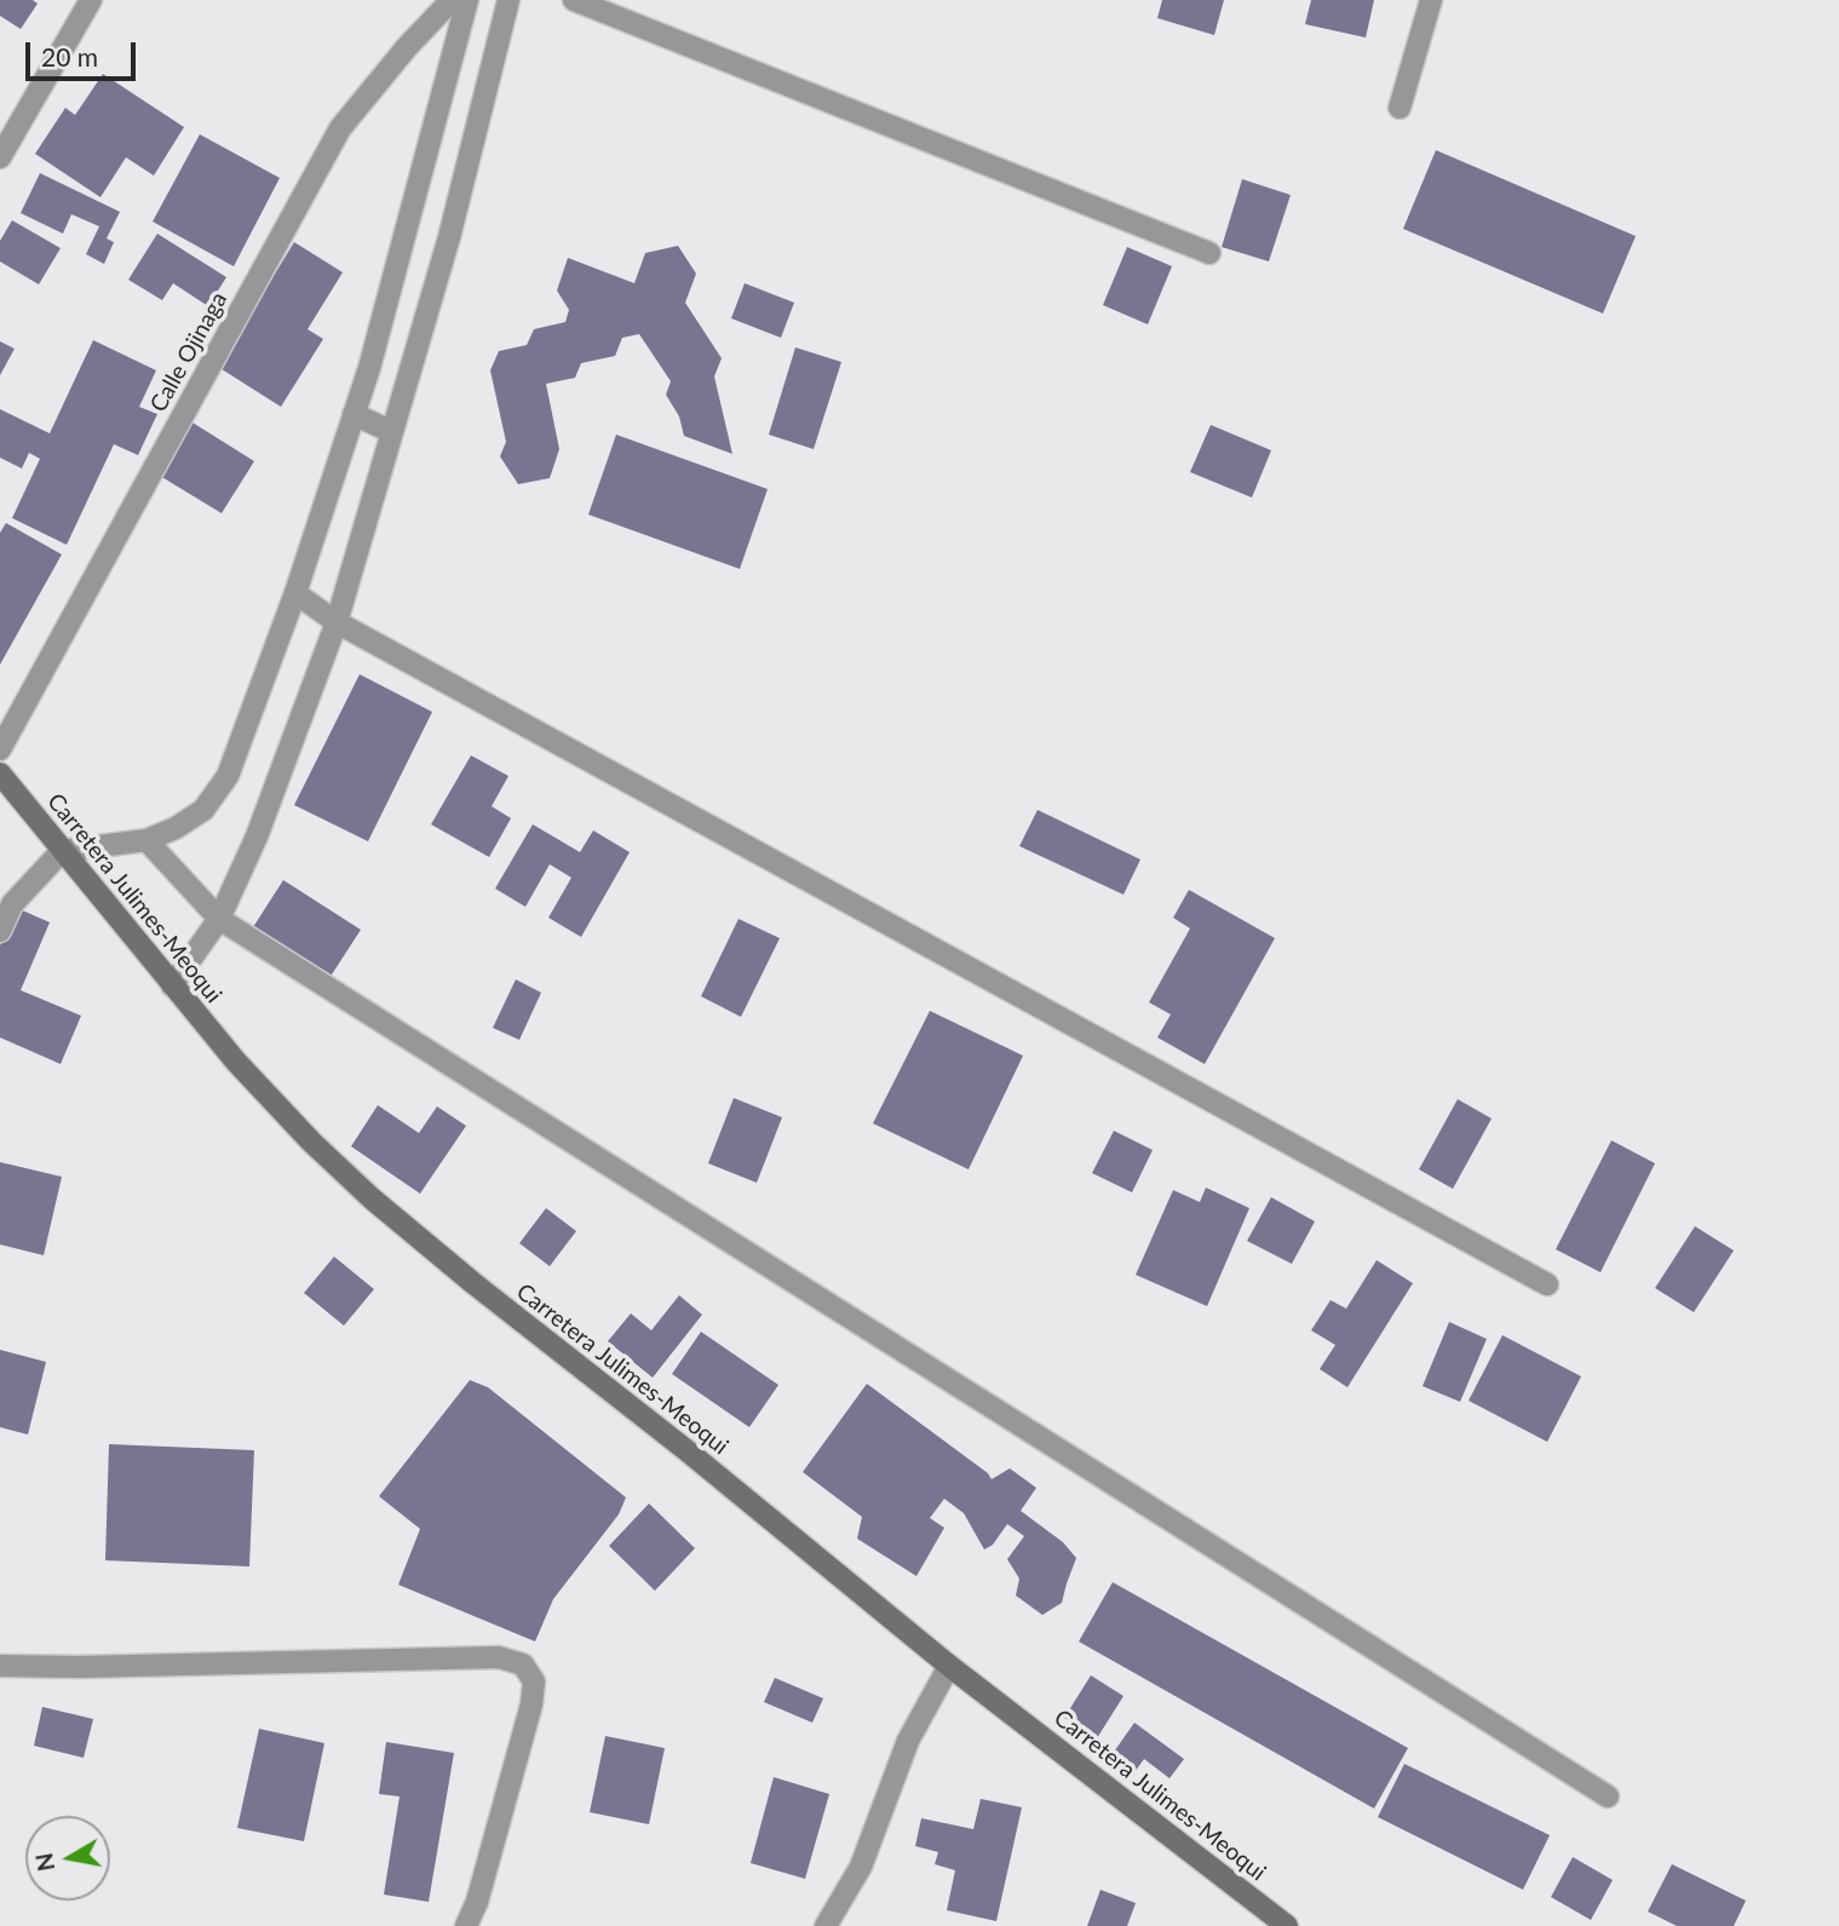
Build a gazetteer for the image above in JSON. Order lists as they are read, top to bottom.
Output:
{
  "streets": {
    "main road": ["Carretera Julimes-Meoqui"],
    "street": ["Calle Ojinaga"]
  },
  "scale_bar": "20 m",
  "north": "left"
}
